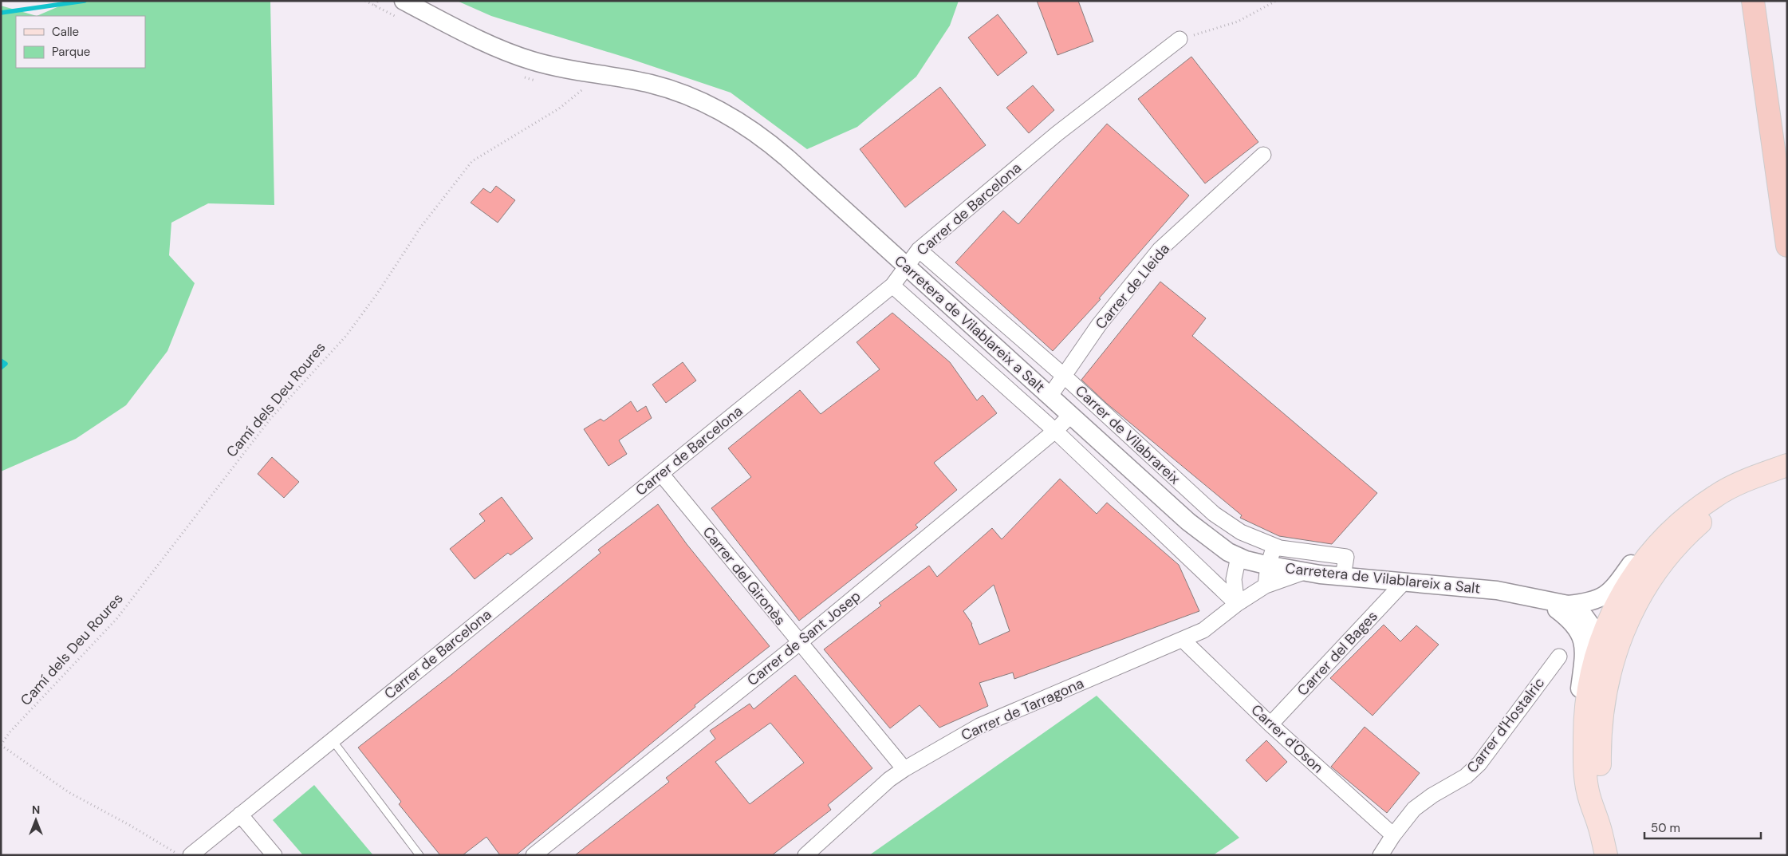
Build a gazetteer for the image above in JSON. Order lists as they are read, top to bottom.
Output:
{
  "streets": {
    "street": [
      "Carrer de Barcelona",
      "Carrer de Lleida",
      "Carretera de Vilablareix a Salt",
      "Carrer de Vilabrareix",
      "Carrer del Gironès",
      "Carrer de Sant Josep",
      "Carrer del Bages",
      "Carrer de Tarragona",
      "Carrer d'Hostalric",
      "Carrer d'Oson"
    ],
    "path": ["Camí dels Deu Roures"]
  },
  "crossings": [
    ["Carrer de Barcelona", "Carretera de Vilablareix a Salt"],
    ["Carrer de Barcelona", "Carrer de Vilabrareix"],
    ["Carrer de Barcelona", "Carrer del Gironès"],
    ["Carrer de Lleida", "Carretera de Vilablareix a Salt"],
    ["Carrer de Lleida", "Carrer de Vilabrareix"],
    ["Carretera de Vilablareix a Salt", "Carrer de Vilabrareix"],
    ["Carretera de Vilablareix a Salt", "Carrer de Sant Josep"],
    ["Carretera de Vilablareix a Salt", "Carrer del Bages"],
    ["Carretera de Vilablareix a Salt", "Carrer de Tarragona"],
    ["Carrer del Gironès", "Carrer de Sant Josep"],
    ["Carrer del Gironès", "Carrer de Tarragona"],
    ["Carrer del Bages", "Carrer d'Oson"],
    ["Carrer de Tarragona", "Carrer d'Oson"],
    ["Carrer d'Hostalric", "Carrer d'Oson"]
  ],
  "legend": ["Calle", "Parque"],
  "scale_bar": "50 m",
  "north": "top"
}
